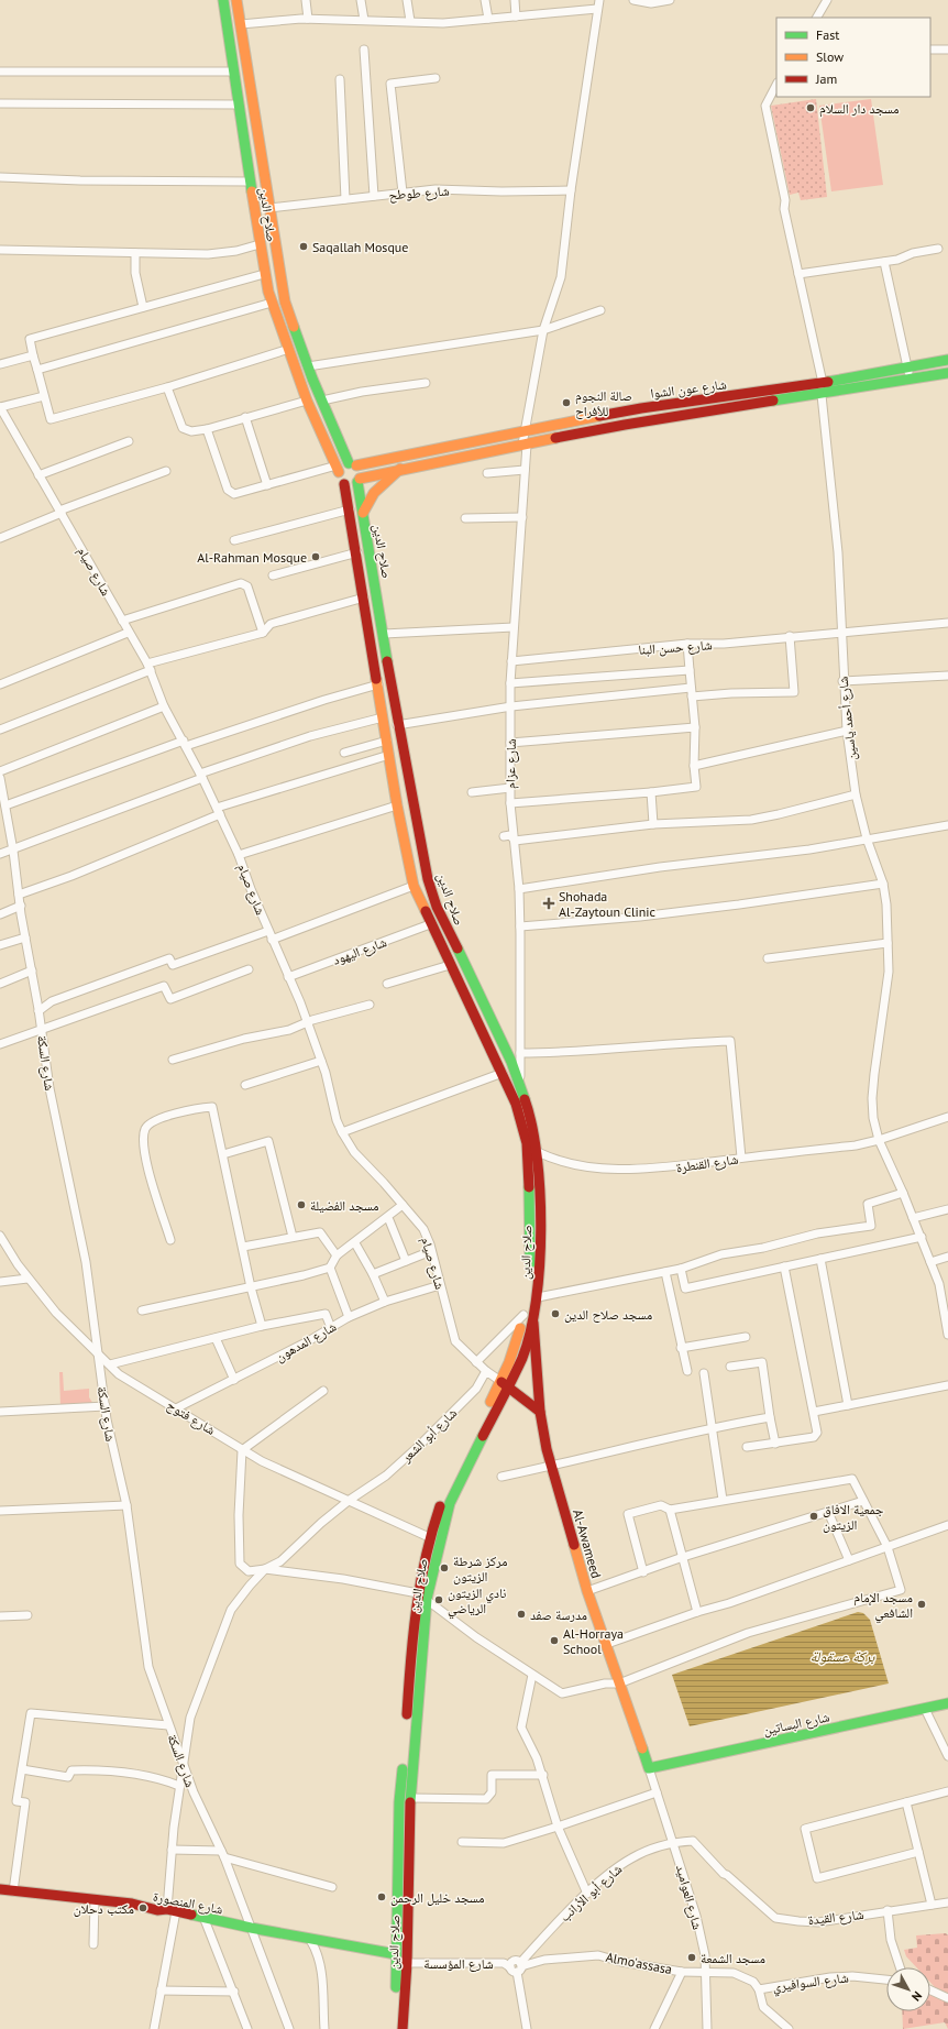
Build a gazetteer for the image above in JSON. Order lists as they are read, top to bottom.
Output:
{
  "streets": {
    "main road": [
      "صلاح الدين",
      "شارع عون الشوا",
      "Al-Awameed",
      "شارع البساتين",
      "شارع المنصورة"
    ],
    "street": [
      "شارع طوطح",
      "شارع صيام",
      "شارع حسن البنا",
      "شارع أحمد ياسين",
      "شارع عزام",
      "شارع اليهود",
      "شارع السكة",
      "شارع القنطرة",
      "شارع المدهون",
      "شارع فتوح",
      "شارع أبو الشعر",
      "شارع أبو الأرانب",
      "شارع العواميد",
      "شارع القيدة",
      "شارع المؤسسة",
      "Almo'assasa",
      "شارع السوافيري"
    ]
  },
  "crossings": [
    ["شارع طوطح", "صلاح الدين"],
    ["شارع طوطح", "شارع عزام"],
    ["صلاح الدين", "شارع عون الشوا"],
    ["صلاح الدين", "شارع عزام"],
    ["صلاح الدين", "شارع اليهود"],
    ["صلاح الدين", "شارع القنطرة"],
    ["صلاح الدين", "شارع فتوح"],
    ["صلاح الدين", "Al-Awameed"],
    ["صلاح الدين", "شارع المؤسسة"],
    ["شارع عون الشوا", "شارع أحمد ياسين"],
    ["شارع عون الشوا", "شارع عزام"],
    ["شارع صيام", "شارع اليهود"],
    ["شارع صيام", "شارع المدهون"],
    ["شارع صيام", "شارع أبو الشعر"],
    ["شارع حسن البنا", "شارع أحمد ياسين"],
    ["شارع حسن البنا", "شارع عزام"],
    ["شارع أحمد ياسين", "شارع القنطرة"],
    ["شارع السكة", "شارع فتوح"],
    ["شارع السكة", "شارع أبو الشعر"],
    ["شارع السكة", "شارع المنصورة"],
    ["شارع المدهون", "شارع فتوح"],
    ["شارع فتوح", "شارع أبو الشعر"],
    ["شارع أبو الشعر", "شارع المنصورة"],
    ["Al-Awameed", "شارع البساتين"],
    ["Al-Awameed", "شارع العواميد"],
    ["شارع البساتين", "شارع العواميد"],
    ["شارع أبو الأرانب", "شارع العواميد"],
    ["شارع أبو الأرانب", "شارع القيدة"],
    ["شارع أبو الأرانب", "شارع المؤسسة"],
    ["شارع أبو الأرانب", "Almo'assasa"],
    ["شارع العواميد", "شارع القيدة"],
    ["شارع العواميد", "Almo'assasa"],
    ["شارع العواميد", "شارع السوافيري"],
    ["شارع المؤسسة", "Almo'assasa"],
    ["Almo'assasa", "شارع السوافيري"]
  ],
  "water": ["بركة عسقولة"],
  "places": {
    "other": [
      "مسجد دار السلام",
      "Saqallah Mosque",
      "صالة النجوم للأفراح",
      "Al-Rahman Mosque",
      "مسجد الفضيلة",
      "مسجد صلاح الدين",
      "جمعية الافاق الزيتون",
      "مركز شرطة الزيتون",
      "نادي الزيتون الرياضي",
      "مسجد الإمام الشافعي",
      "مدرسة صفد",
      "Al-Horraya School",
      "مسجد خليل الرحمن",
      "مكتب دحلان",
      "مسجد الشمعة"
    ],
    "health": ["Shohada Al-Zaytoun Clinic"]
  },
  "legend": ["Fast", "Slow", "Jam"],
  "north": "bottom right"
}
